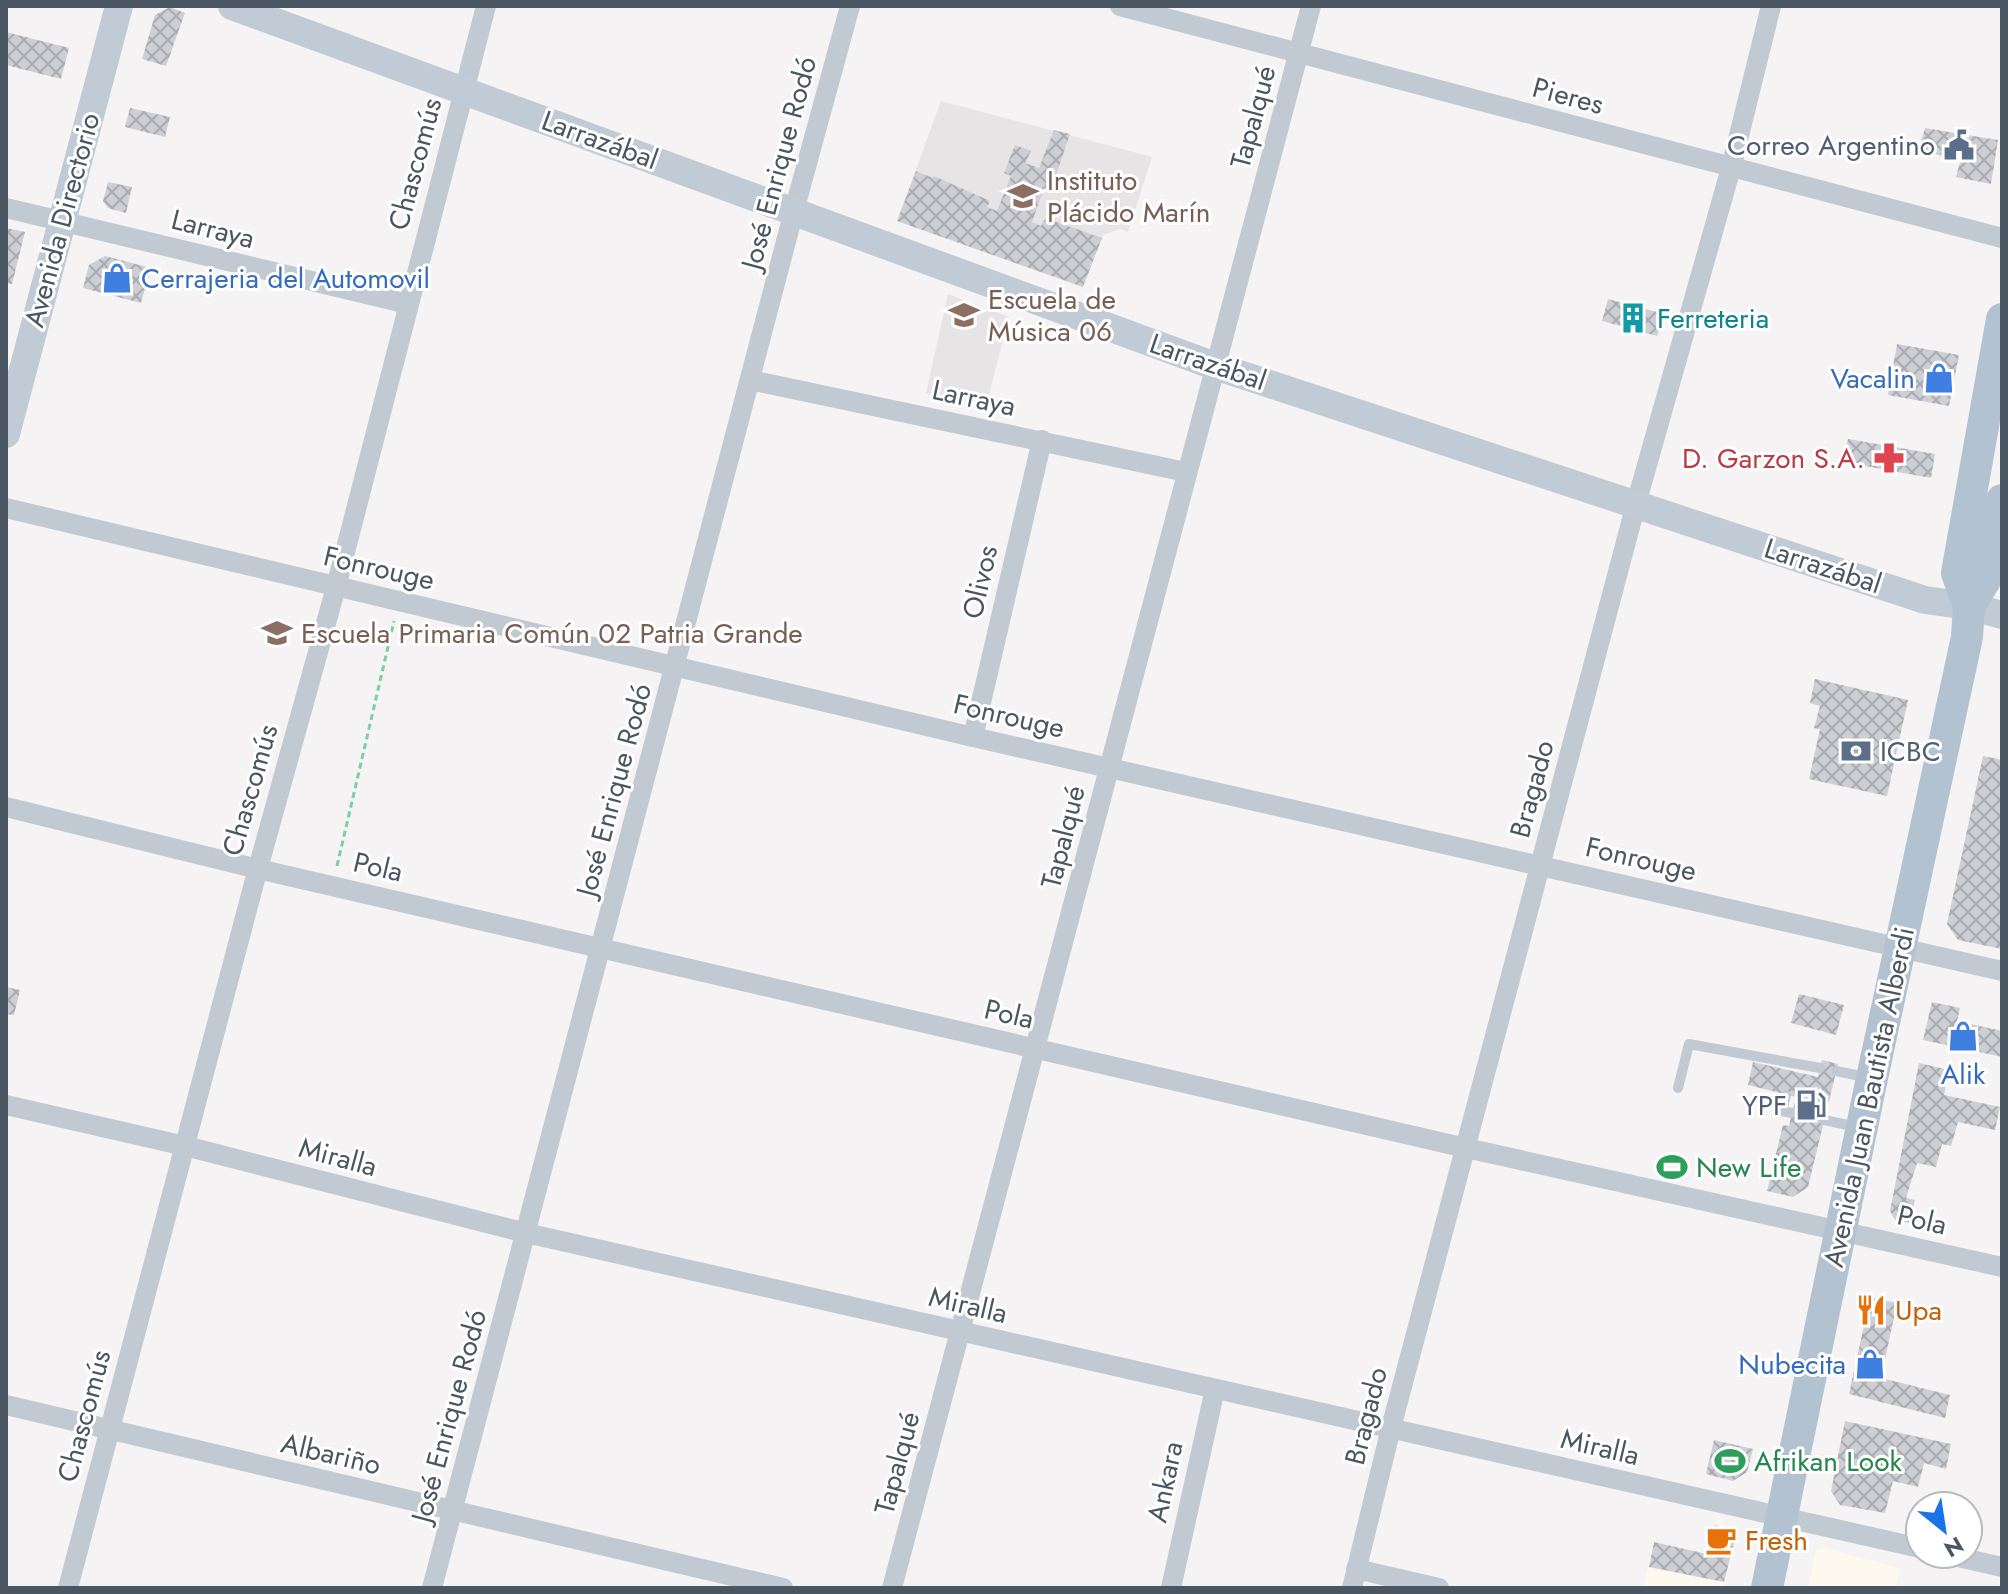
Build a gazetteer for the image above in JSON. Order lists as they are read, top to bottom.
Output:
{
  "streets": {
    "main road": ["Avenida Juan Bautista Alberdi"],
    "street": [
      "Pieres",
      "Tapalqué",
      "Larrazábal",
      "José Enrique Rodó",
      "Chascomús",
      "Avenida Directorio",
      "Larraya",
      "Fonrouge",
      "Olivos",
      "Bragado",
      "Pola",
      "Miralla",
      "Albariño",
      "Ankara"
    ]
  },
  "crossings": [
    ["Pieres", "Tapalqué"],
    ["Pieres", "Bragado"],
    ["Tapalqué", "Larrazábal"],
    ["Tapalqué", "Larraya"],
    ["Tapalqué", "Fonrouge"],
    ["Tapalqué", "Pola"],
    ["Tapalqué", "Miralla"],
    ["Larrazábal", "José Enrique Rodó"],
    ["Larrazábal", "Chascomús"],
    ["Larrazábal", "Bragado"],
    ["Larrazábal", "Avenida Juan Bautista Alberdi"],
    ["José Enrique Rodó", "Larraya"],
    ["José Enrique Rodó", "Fonrouge"],
    ["José Enrique Rodó", "Pola"],
    ["José Enrique Rodó", "Miralla"],
    ["José Enrique Rodó", "Albariño"],
    ["Chascomús", "Larraya"],
    ["Chascomús", "Fonrouge"],
    ["Chascomús", "Pola"],
    ["Chascomús", "Miralla"],
    ["Chascomús", "Albariño"],
    ["Avenida Directorio", "Larraya"],
    ["Larraya", "Olivos"],
    ["Fonrouge", "Olivos"],
    ["Fonrouge", "Bragado"],
    ["Fonrouge", "Avenida Juan Bautista Alberdi"],
    ["Bragado", "Pola"],
    ["Bragado", "Miralla"],
    ["Pola", "Avenida Juan Bautista Alberdi"],
    ["Avenida Juan Bautista Alberdi", "Miralla"],
    ["Miralla", "Ankara"]
  ],
  "places": {
    "public building": ["Correo Argentino"],
    "school or university": ["Instituto Plácido Marín", "Escuela de Música 06", "Escuela Primaria Común 02 Patria Grande"],
    "shop": [
      "Cerrajeria del Automovil",
      "Vacalin",
      "Alik",
      "Nubecita"
    ],
    "building": ["Ferreteria"],
    "pharmacy": ["D. Garzon S.A."],
    "bank": ["ICBC"],
    "fuel station": ["YPF"],
    "sports": ["New Life", "Afrikan Look"],
    "restaurant": ["Upa"],
    "cafe": ["Fresh"]
  },
  "north": "bottom right"
}
